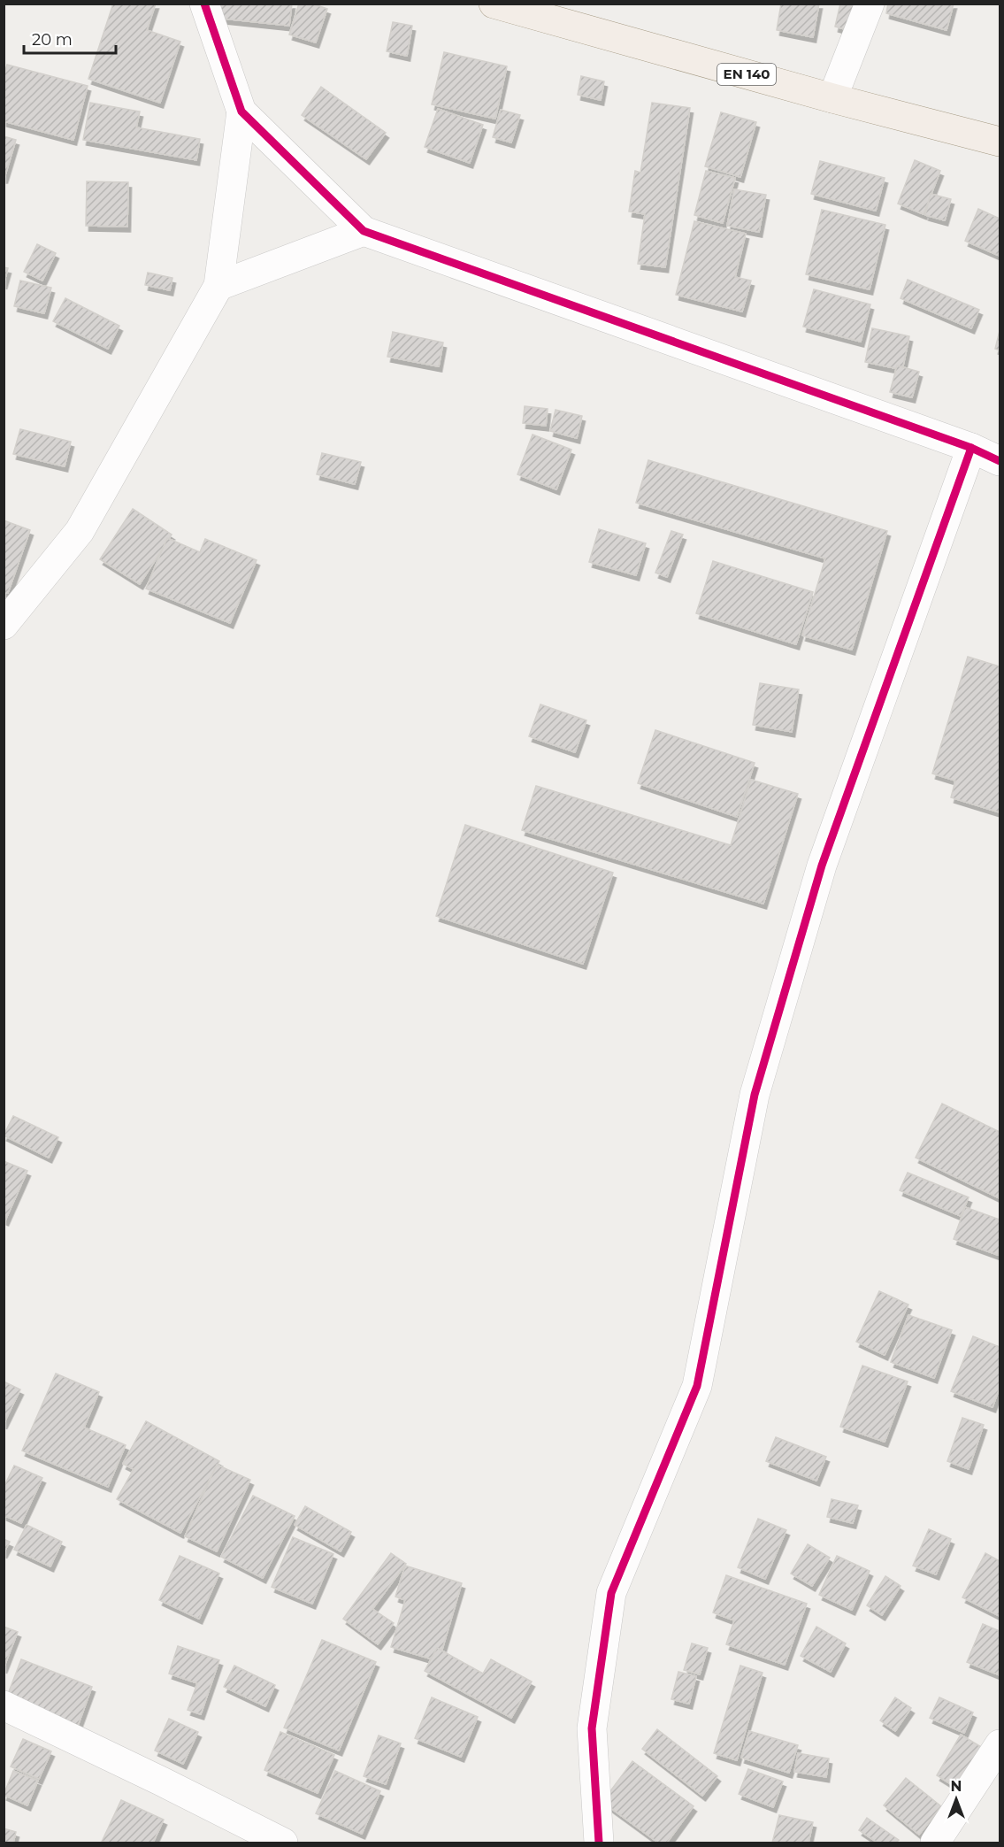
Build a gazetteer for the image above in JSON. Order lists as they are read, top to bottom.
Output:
{
  "streets": {
    "main road": ["EN 140"]
  },
  "scale_bar": "20 m",
  "north": "top"
}
